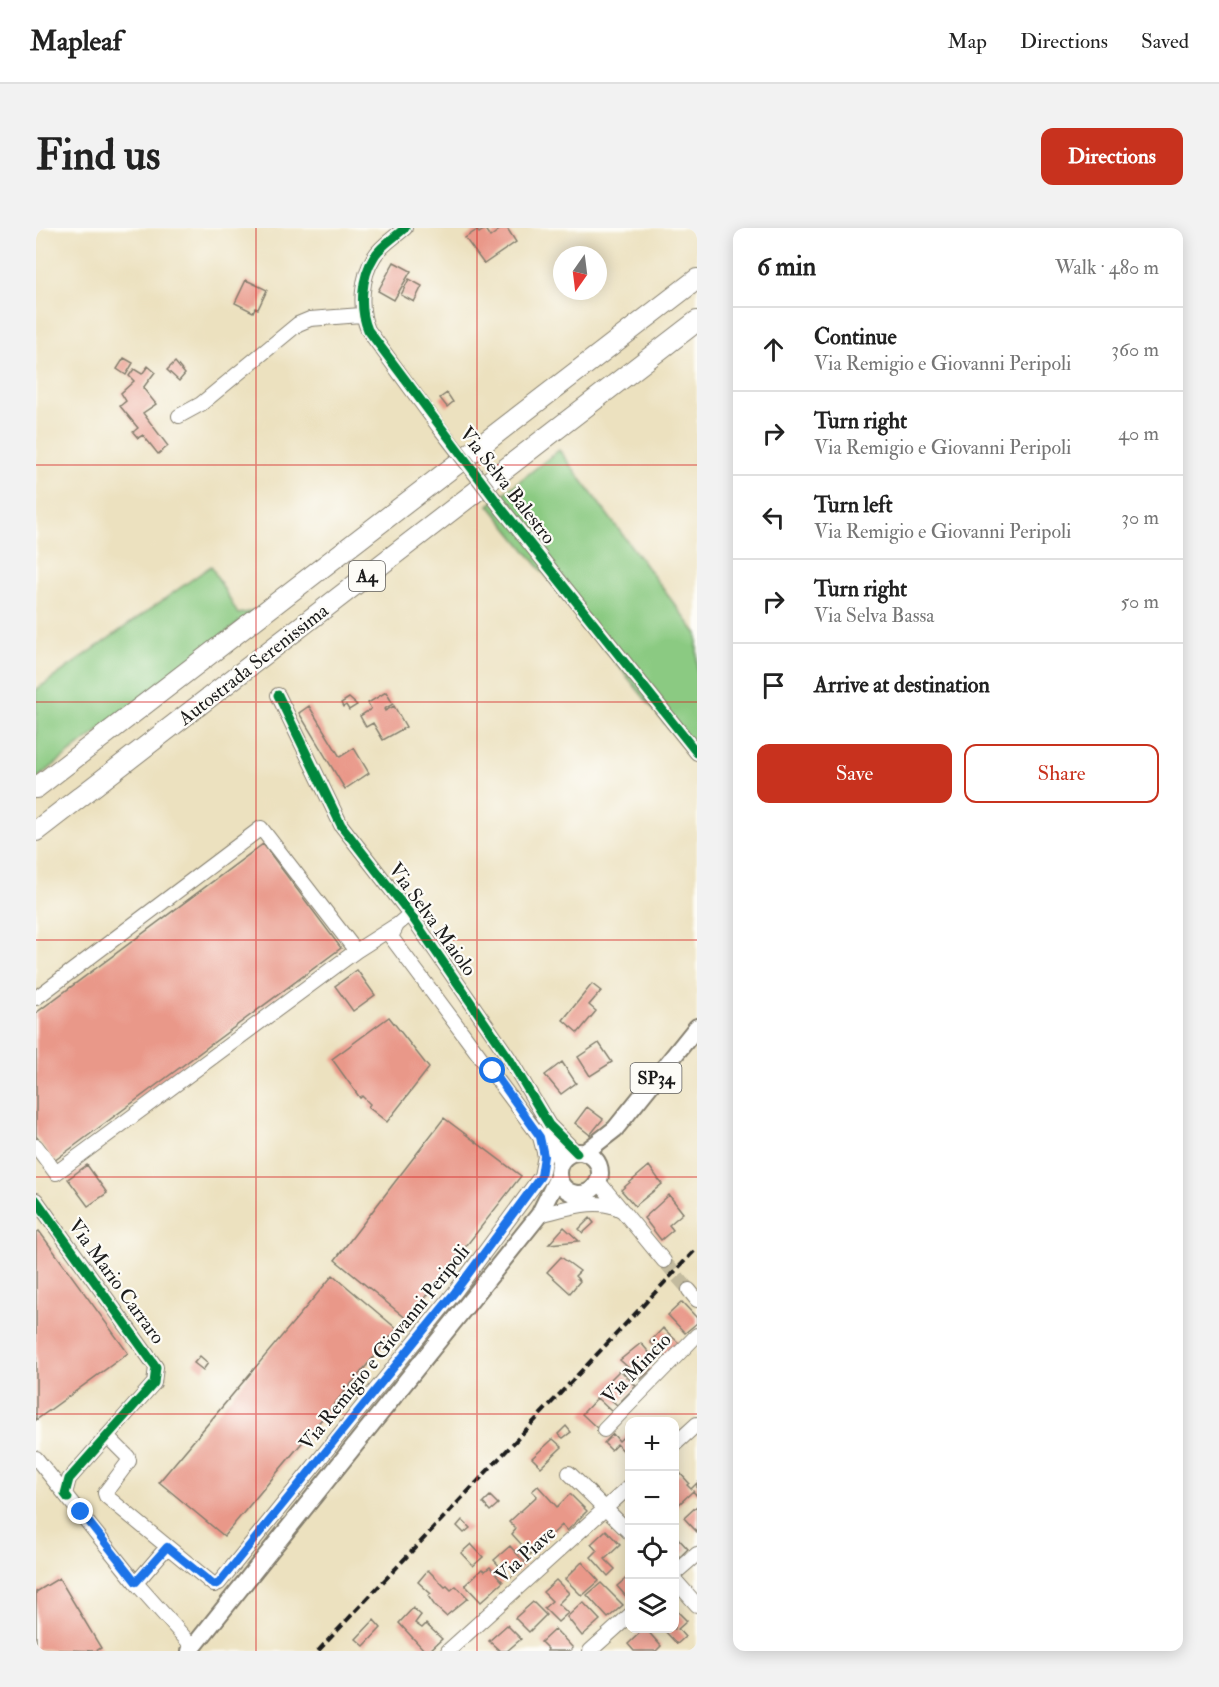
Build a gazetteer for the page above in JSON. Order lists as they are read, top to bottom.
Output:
{
  "streets": {
    "highway": ["A4", "Autostrada Serenissima"],
    "main road": ["SP34"],
    "street": [
      "Via Selva Balestro",
      "Via Selva Maiolo",
      "Via Mario Carraro",
      "Via Remigio e Giovanni Peripoli",
      "Via Mincio",
      "Via Piave"
    ]
  },
  "crossings": [
    ["Via Selva Maiolo", "SP34"],
    ["Via Mario Carraro", "Via Remigio e Giovanni Peripoli"]
  ],
  "north": "bottom",
  "page": {
    "header": "Mapleaf",
    "nav": ["Map", "Directions", "Saved"],
    "buttons": [
      "Directions",
      ["Save", "Share"]
    ],
    "title": "Find us",
    "heading": ["6 min", "Walk · 480 m"],
    "list": [
      ["Continue", "Via Remigio e Giovanni Peripoli", "360 m"],
      ["Turn right", "Via Remigio e Giovanni Peripoli", "40 m"],
      ["Turn left", "Via Remigio e Giovanni Peripoli", "30 m"],
      ["Turn right", "Via Selva Bassa", "50 m"],
      "Arrive at destination"
    ],
    "map_buttons": ["+", "−"]
  }
}
